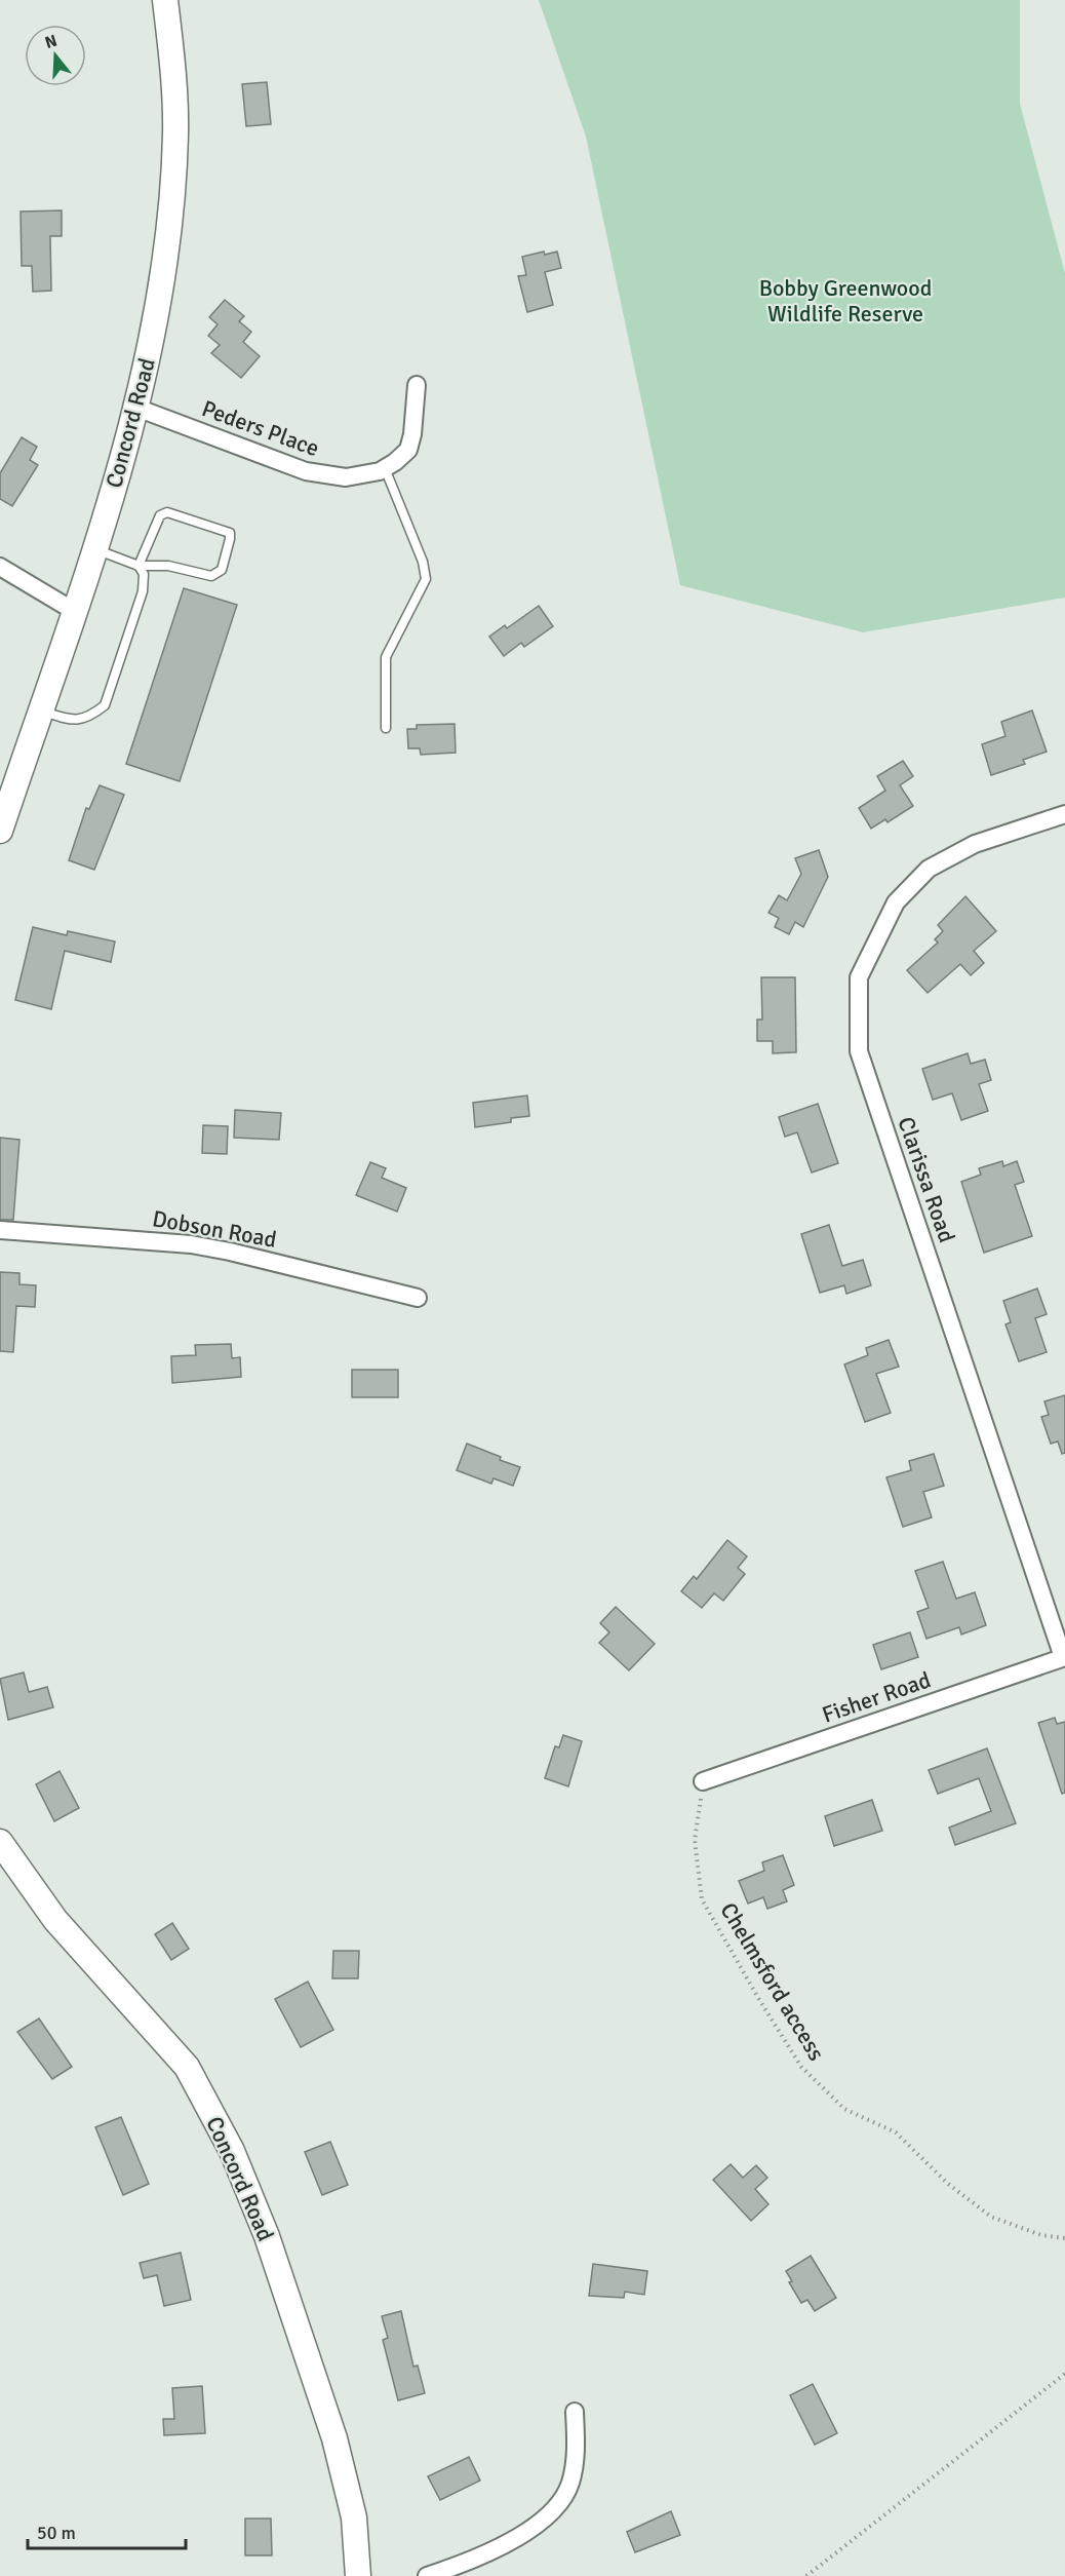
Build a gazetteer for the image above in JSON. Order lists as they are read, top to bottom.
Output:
{
  "streets": {
    "main road": ["Concord Road"],
    "street": [
      "Peders Place",
      "Clarissa Road",
      "Dobson Road",
      "Fisher Road"
    ],
    "path": ["Chelmsford access"]
  },
  "crossings": [
    ["Concord Road", "Peders Place"],
    ["Clarissa Road", "Fisher Road"],
    ["Fisher Road", "Chelmsford access"]
  ],
  "parks": ["Bobby Greenwood Wildlife Reserve"],
  "scale_bar": "50 m",
  "north": "top"
}
